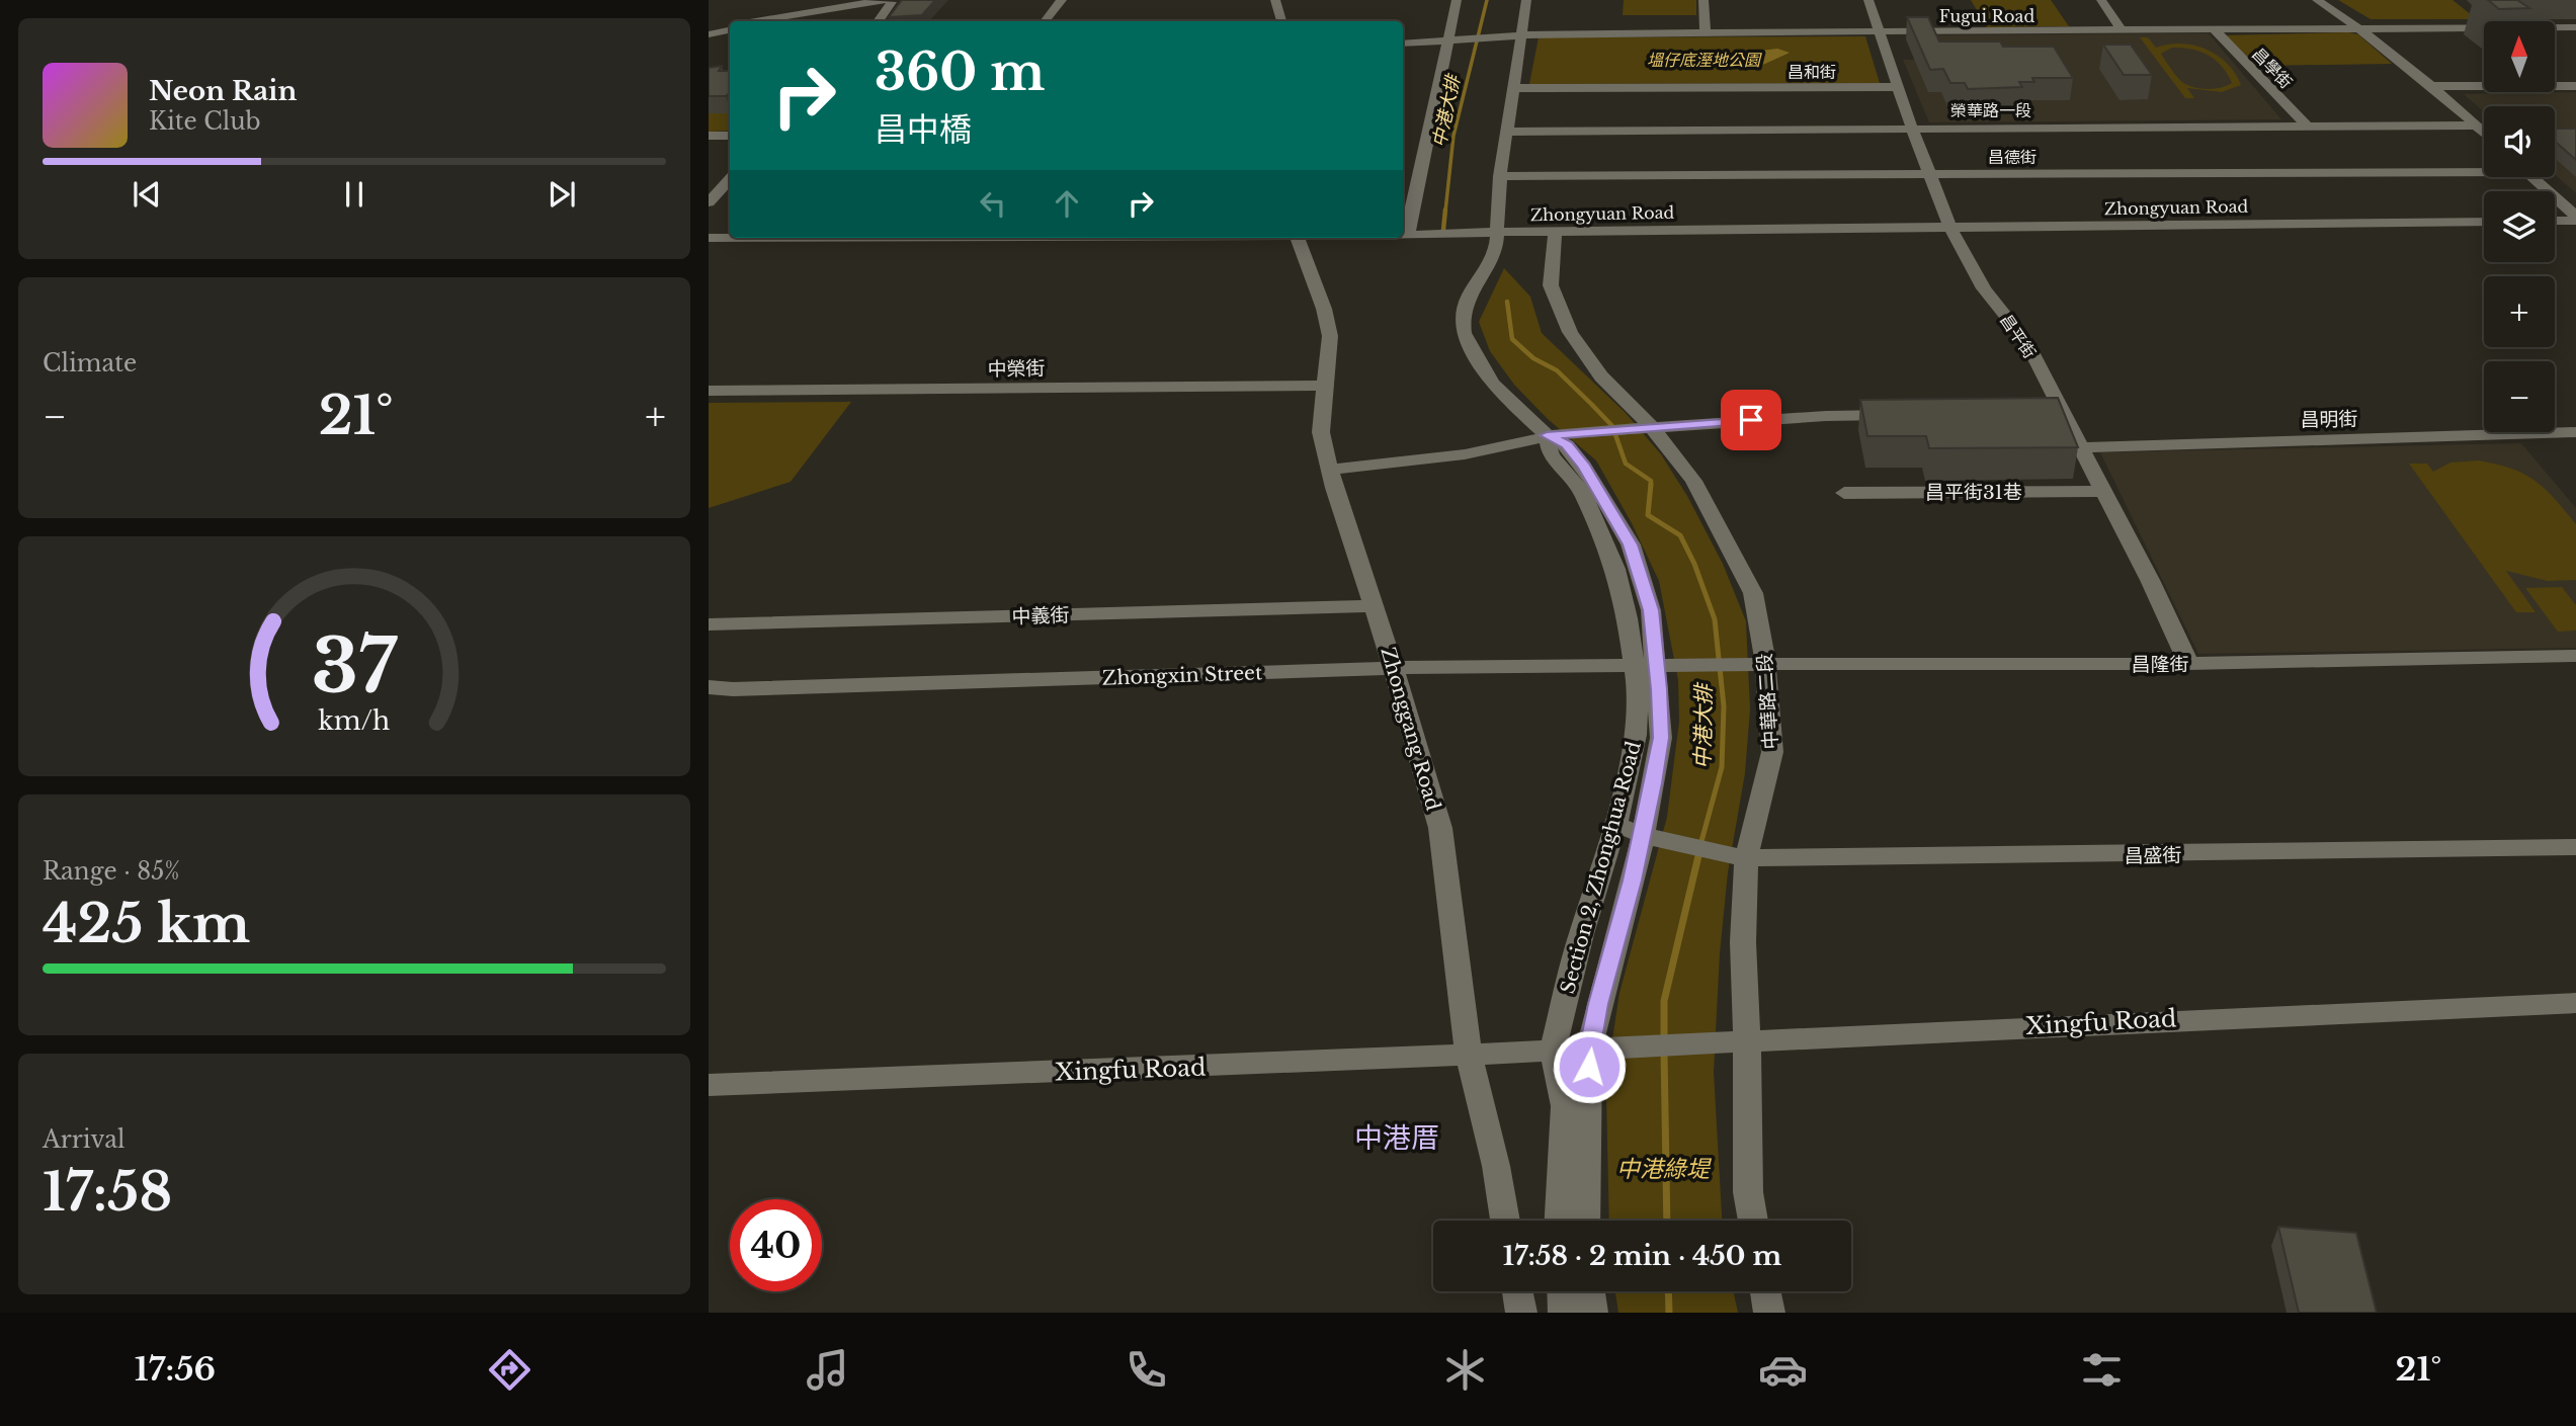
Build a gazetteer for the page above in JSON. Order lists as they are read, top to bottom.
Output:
{
  "streets": {
    "street": [
      "Fugui Road",
      "昌學街",
      "昌和街",
      "榮華路一段",
      "昌德街",
      "Zhongyuan Road",
      "昌平街",
      "中榮街",
      "昌明街",
      "昌平街31巷",
      "中義街",
      "昌隆街",
      "Zhongxin Street",
      "中華路二段",
      "Zhonggang Road",
      "昌盛街",
      "Section 2, Zhonghua Road",
      "Xingfu Road"
    ]
  },
  "crossings": [
    ["Fugui Road", "昌學街"],
    ["Fugui Road", "昌平街"],
    ["Fugui Road", "Section 2, Zhonghua Road"],
    ["昌學街", "榮華路一段"],
    ["昌和街", "昌平街"],
    ["昌和街", "Section 2, Zhonghua Road"],
    ["榮華路一段", "昌平街"],
    ["榮華路一段", "Section 2, Zhonghua Road"],
    ["昌德街", "昌平街"],
    ["昌德街", "Section 2, Zhonghua Road"],
    ["Zhongyuan Road", "昌平街"],
    ["Zhongyuan Road", "中華路二段"],
    ["Zhongyuan Road", "Section 2, Zhonghua Road"],
    ["昌平街", "昌明街"],
    ["昌平街", "昌平街31巷"],
    ["昌平街", "昌隆街"],
    ["中榮街", "Zhonggang Road"],
    ["中義街", "Zhonggang Road"],
    ["昌隆街", "Zhongxin Street"],
    ["昌隆街", "中華路二段"],
    ["Zhongxin Street", "Zhonggang Road"],
    ["Zhongxin Street", "Section 2, Zhonghua Road"],
    ["中華路二段", "昌盛街"],
    ["中華路二段", "Xingfu Road"],
    ["Zhonggang Road", "Xingfu Road"],
    ["昌盛街", "Section 2, Zhonghua Road"],
    ["Section 2, Zhonghua Road", "Xingfu Road"]
  ],
  "districts": ["中港厝"],
  "water": ["中港大排"],
  "parks": ["塭仔底溼地公園", "中港綠堤"],
  "north": "top",
  "page": {
    "map_buttons": ["+", "−"],
    "turn": ["360 m", "昌中橋"],
    "song": ["Neon Rain", "Kite Club"],
    "tile": [
      "Climate",
      ["Range · 85%", "425 km"],
      ["Arrival", "17:58"]
    ],
    "heat": ["−", "21°", "+"],
    "limit": "40",
    "trip": "17:58 · 2 min · 450 m",
    "tabs": ["17:56", "21°"],
    "gauge": ["37", "km/h"]
  }
}
